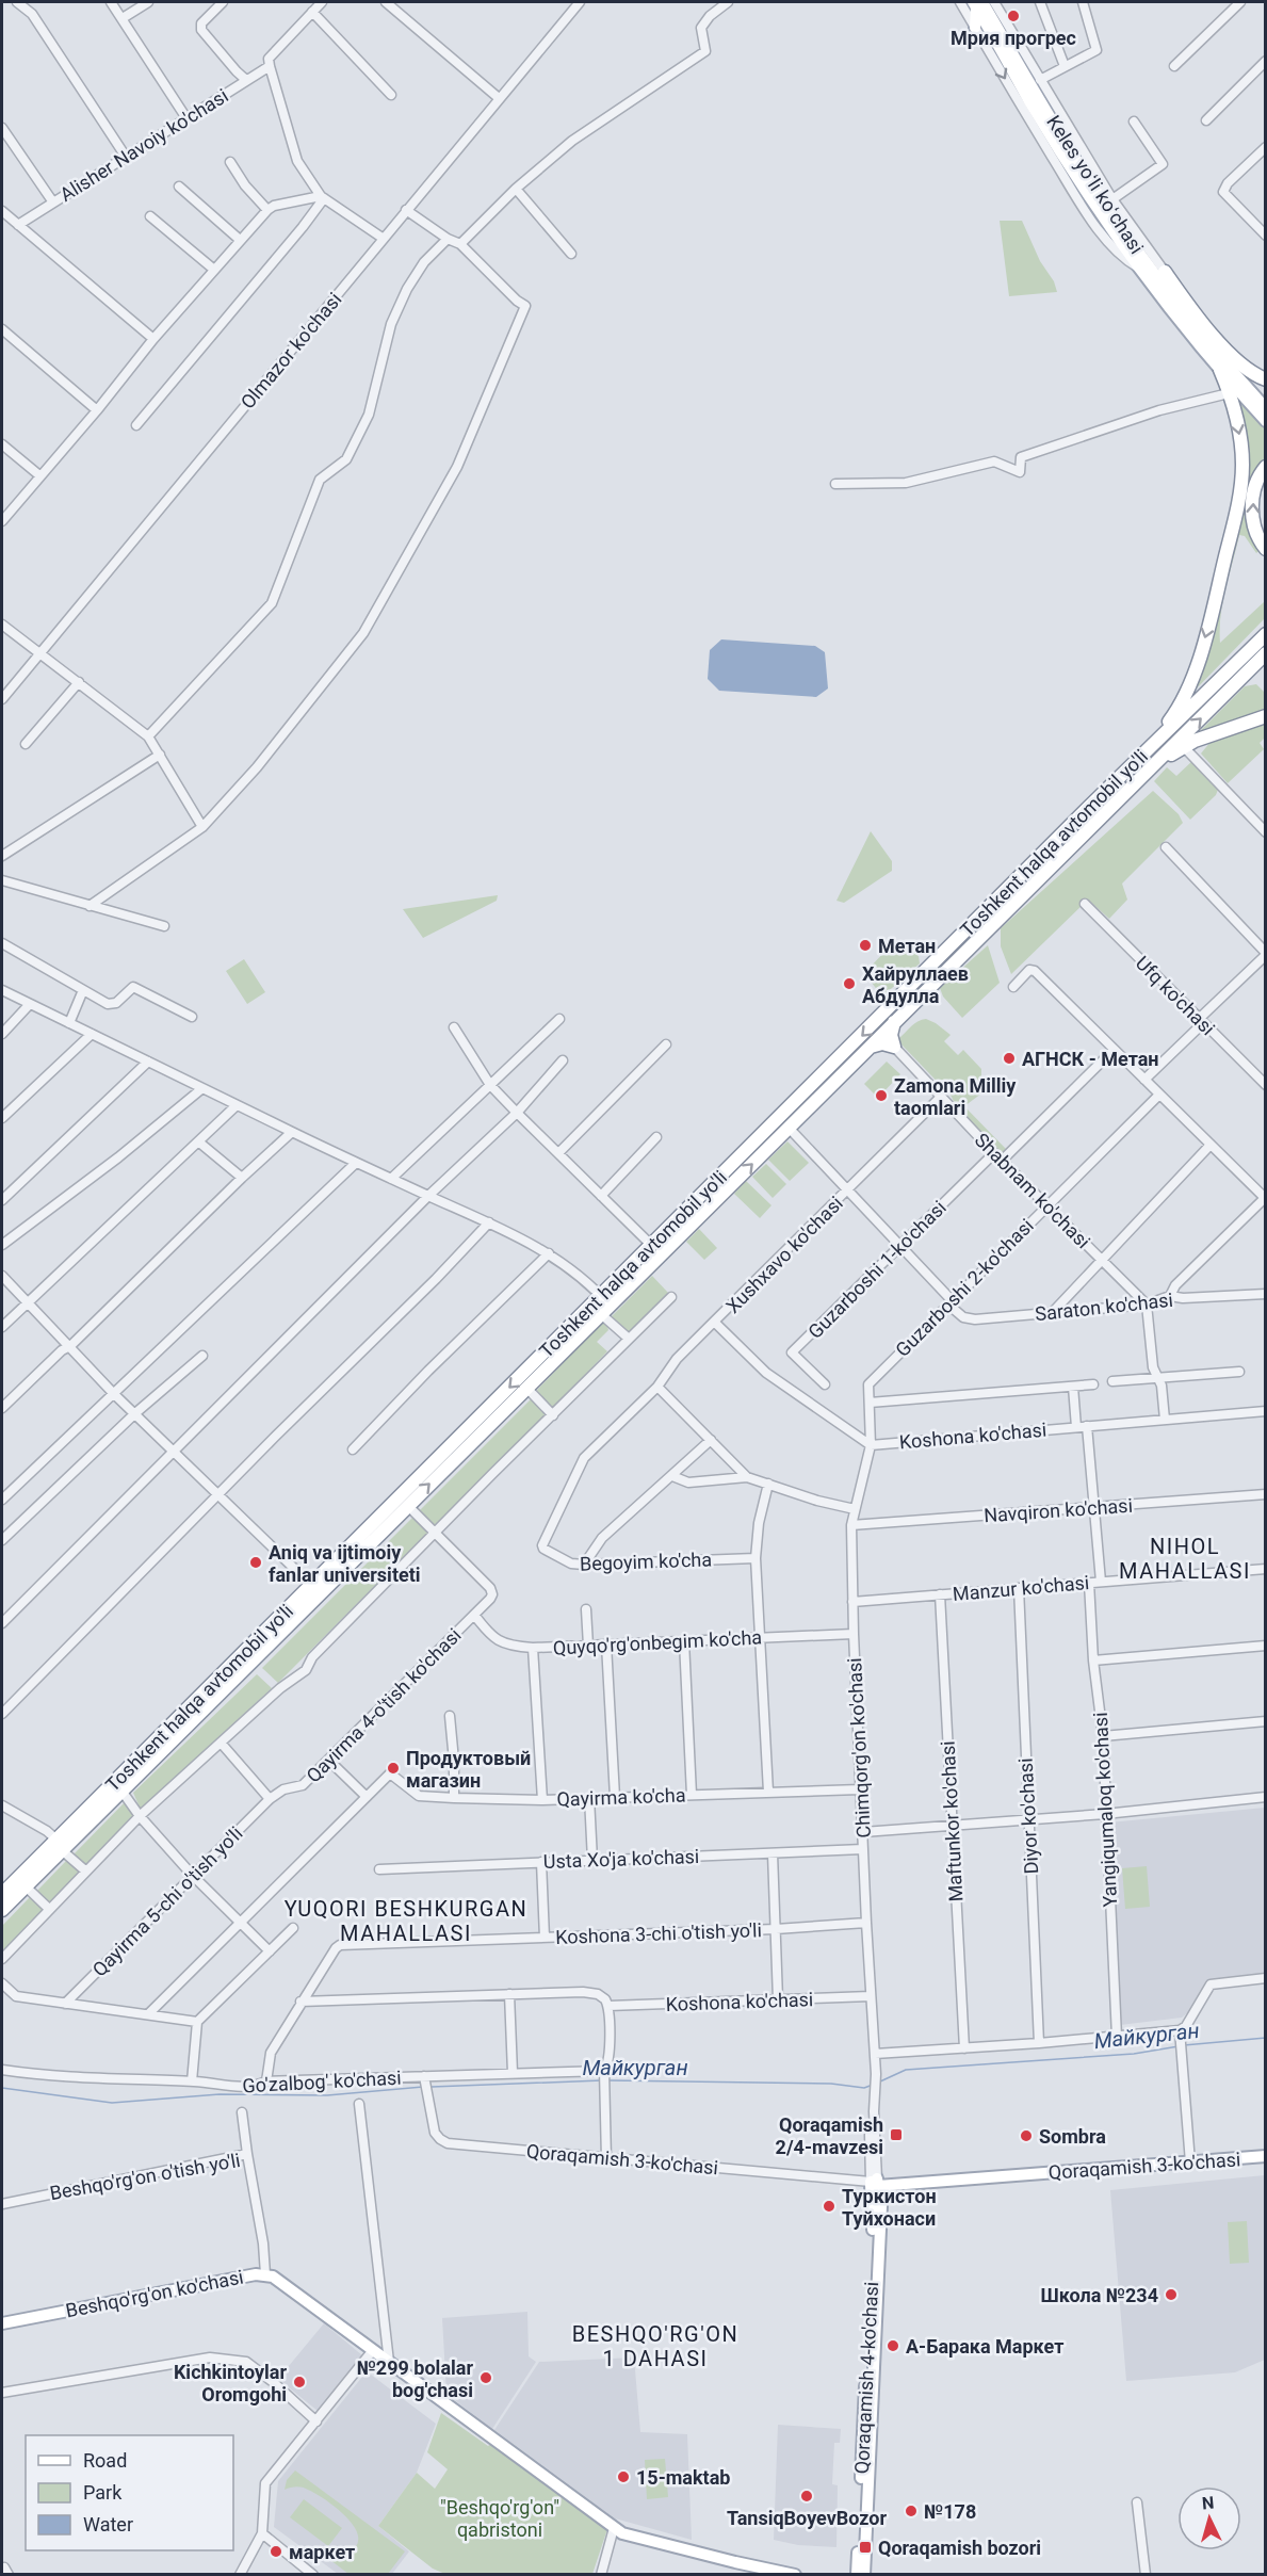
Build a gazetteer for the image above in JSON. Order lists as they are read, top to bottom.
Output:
{
  "streets": {
    "highway": ["Toshkent halqa avtomobil yo'li"],
    "main road": [
      "Keles yoʻli koʻchasi",
      "Qoraqamish 3-ko'chasi",
      "Beshqo'rg'on ko'chasi",
      "Qoraqamish 4-ko'chasi"
    ],
    "street": [
      "Alisher Navoiy ko'chasi",
      "Olmazor ko'chasi",
      "Ufq ko'chasi",
      "Shabnam ko'chasi",
      "Xushxavo ko'chasi",
      "Guzarboshi 1-ko'chasi",
      "Guzarboshi 2-ko'chasi",
      "Saraton ko'chasi",
      "Koshona ko'chasi",
      "Navqiron ko'chasi",
      "Begoyim ko'cha",
      "Manzur ko'chasi",
      "Quyqo'rg'onbegim ko'cha",
      "Qayirma 4-o'tish ko'chasi",
      "Chimqorg'on ko'chasi",
      "Qayirma ko'cha",
      "Yangiqumaloq ko'chasi",
      "Diyor ko'chasi",
      "Maftunkor ko'chasi",
      "Usta Xo'ja ko'chasi",
      "Qayirma 5-chi o'tish yo'li",
      "Koshona 3-chi o'tish yo'li",
      "Go'zalbog' ko'chasi",
      "Beshqo'rg'on o'tish yo'li"
    ]
  },
  "crossings": [
    ["Toshkent halqa avtomobil yo'li", "Saraton ko'chasi"],
    ["Shabnam ko'chasi", "Xushxavo ko'chasi"],
    ["Shabnam ko'chasi", "Guzarboshi 1-ko'chasi"],
    ["Shabnam ko'chasi", "Guzarboshi 2-ko'chasi"],
    ["Shabnam ko'chasi", "Saraton ko'chasi"],
    ["Xushxavo ko'chasi", "Guzarboshi 2-ko'chasi"],
    ["Xushxavo ko'chasi", "Saraton ko'chasi"],
    ["Xushxavo ko'chasi", "Koshona ko'chasi"],
    ["Xushxavo ko'chasi", "Chimqorg'on ko'chasi"],
    ["Guzarboshi 1-ko'chasi", "Saraton ko'chasi"],
    ["Guzarboshi 2-ko'chasi", "Saraton ko'chasi"],
    ["Guzarboshi 2-ko'chasi", "Koshona ko'chasi"],
    ["Guzarboshi 2-ko'chasi", "Chimqorg'on ko'chasi"],
    ["Koshona ko'chasi", "Chimqorg'on ko'chasi"],
    ["Navqiron ko'chasi", "Chimqorg'on ko'chasi"],
    ["Manzur ko'chasi", "Chimqorg'on ko'chasi"],
    ["Manzur ko'chasi", "Yangiqumaloq ko'chasi"],
    ["Manzur ko'chasi", "Diyor ko'chasi"],
    ["Manzur ko'chasi", "Maftunkor ko'chasi"],
    ["Quyqo'rg'onbegim ko'cha", "Qayirma 4-o'tish ko'chasi"],
    ["Quyqo'rg'onbegim ko'cha", "Chimqorg'on ko'chasi"],
    ["Qayirma 4-o'tish ko'chasi", "Qayirma 5-chi o'tish yo'li"],
    ["Chimqorg'on ko'chasi", "Qayirma ko'cha"],
    ["Chimqorg'on ko'chasi", "Usta Xo'ja ko'chasi"],
    ["Chimqorg'on ko'chasi", "Koshona 3-chi o'tish yo'li"],
    ["Chimqorg'on ko'chasi", "Qoraqamish 3-ko'chasi"],
    ["Chimqorg'on ko'chasi", "Qoraqamish 4-ko'chasi"],
    ["Koshona 3-chi o'tish yo'li", "Go'zalbog' ko'chasi"],
    ["Go'zalbog' ko'chasi", "Qoraqamish 3-ko'chasi"],
    ["Qoraqamish 3-ko'chasi", "Qoraqamish 4-ko'chasi"],
    ["Beshqo'rg'on o'tish yo'li", "Beshqo'rg'on ko'chasi"]
  ],
  "districts": ["NIHOL MAHALLASI", "YUQORI BESHKURGAN MAHALLASI", "BESHQO'RG'ON 1 DAHASI"],
  "water": ["Майкурган"],
  "parks": ["\"Beshqo'rg'on\" qabristoni"],
  "places": {
    "other": [
      "Мрия прогрес",
      "Метан",
      "Хайруллаев Абдулла",
      "АГНСК - Метан",
      "Zamona Milliy taomlari",
      "Aniq va ijtimoiy fanlar universiteti",
      "Продуктовый магазин",
      "Sombra",
      "Туркистон Туйхонаси",
      "Школа №234",
      "А-Барака Маркет",
      "№299 bolalar bog'chasi",
      "Kichkintoylar Oromgohi",
      "15-maktab",
      "TansiqBoyevBozor",
      "№178",
      "маркет"
    ],
    "transit": ["Qoraqamish 2/4-mavzesi", "Qoraqamish bozori"]
  },
  "legend": ["Road", "Park", "Water"],
  "north": "top"
}
